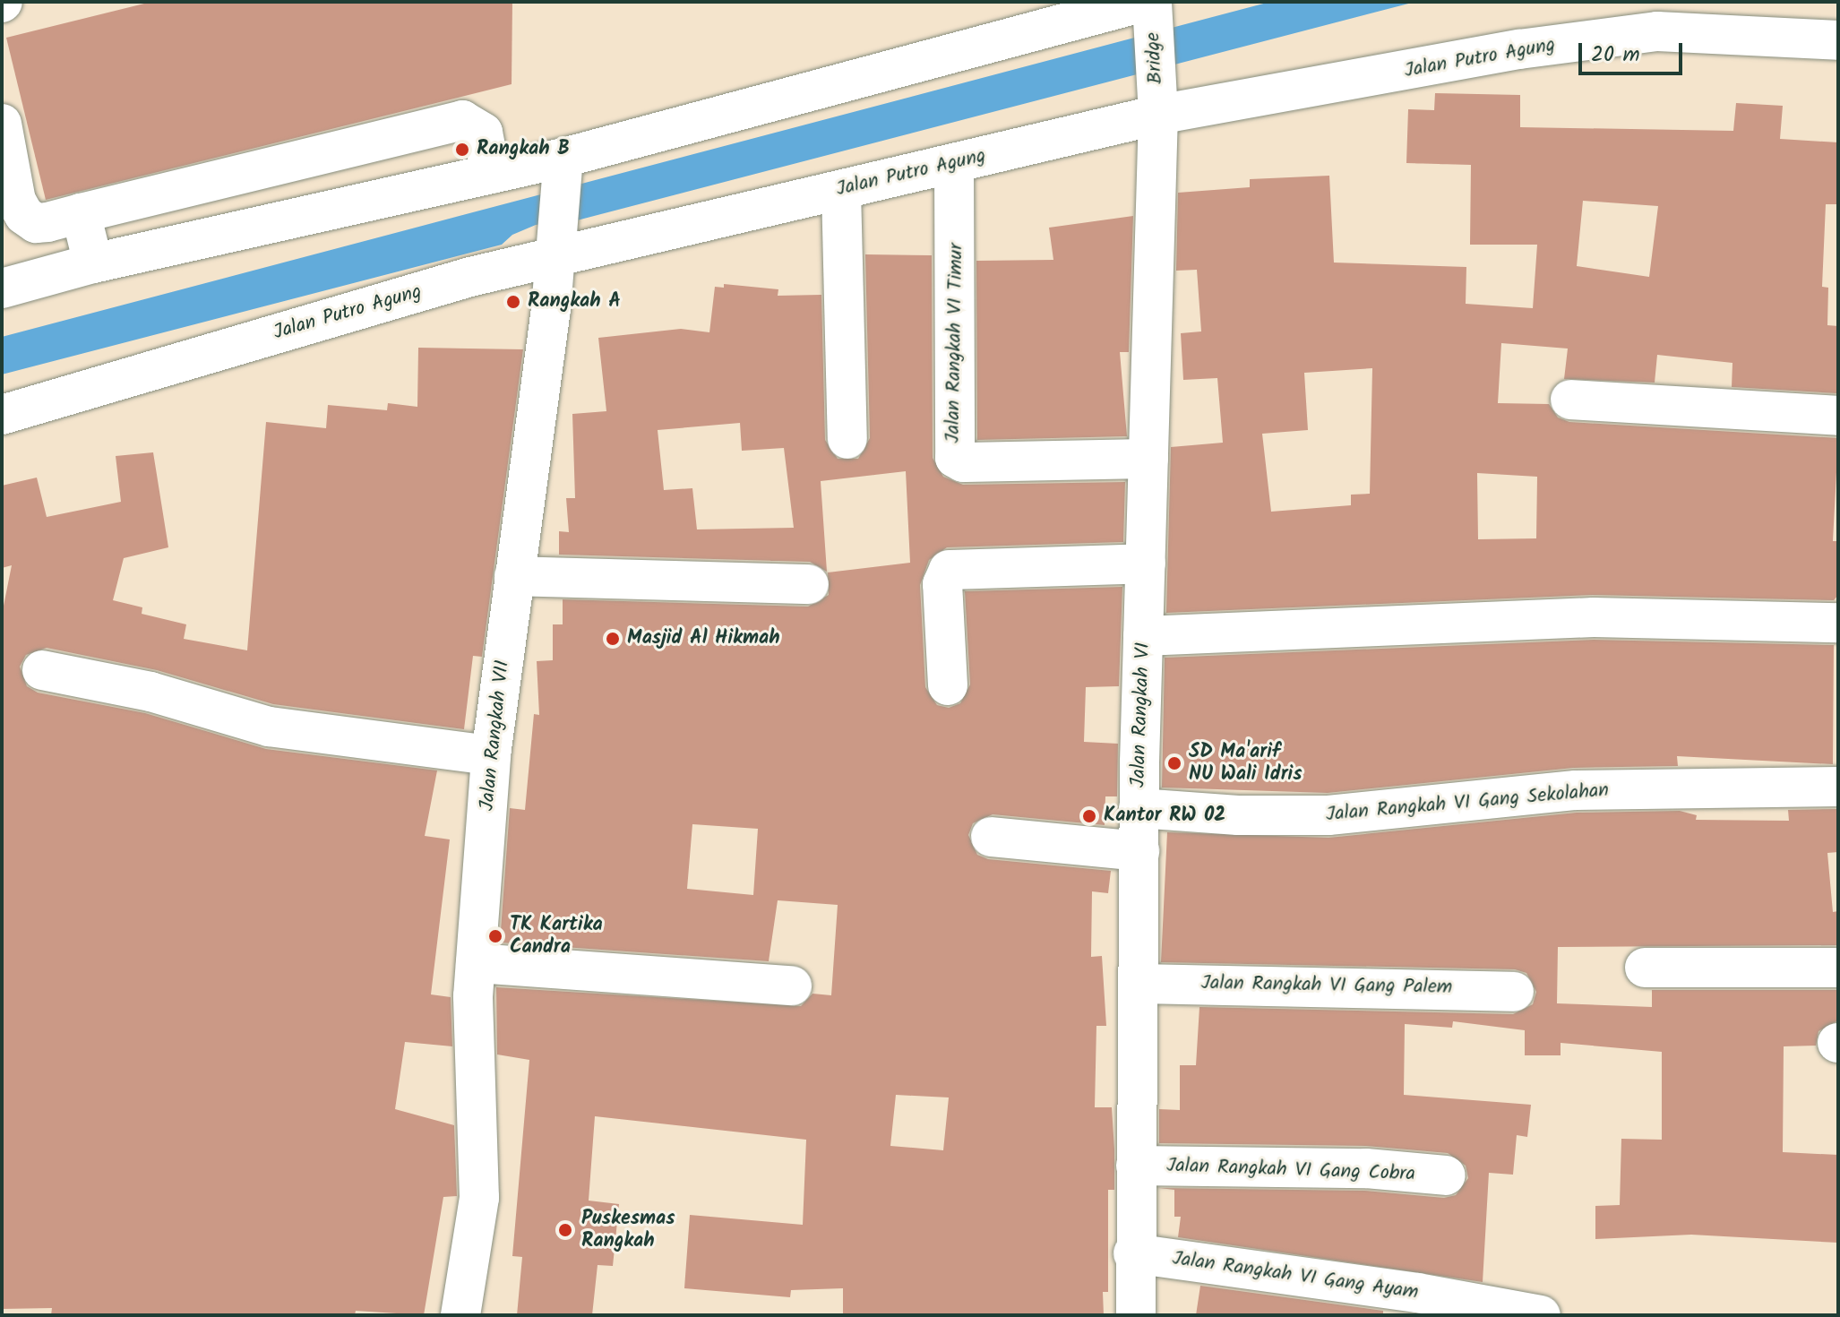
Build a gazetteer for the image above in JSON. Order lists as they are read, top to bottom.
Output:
{
  "streets": {
    "street": [
      "Bridge",
      "Jalan Putro Agung",
      "Jalan Rangkah VI Timur",
      "Jalan Rangkah VI",
      "Jalan Rangkah VII",
      "Jalan Rangkah VI Gang Sekolahan",
      "Jalan Rangkah VI Gang Palem",
      "Jalan Rangkah VI Gang Cobra",
      "Jalan Rangkah VI Gang Ayam"
    ]
  },
  "crossings": [
    ["Bridge", "Jalan Putro Agung"],
    ["Bridge", "Jalan Rangkah VI"],
    ["Jalan Putro Agung", "Jalan Rangkah VI Timur"],
    ["Jalan Putro Agung", "Jalan Rangkah VI"],
    ["Jalan Putro Agung", "Jalan Rangkah VII"],
    ["Jalan Rangkah VI Timur", "Jalan Rangkah VI"],
    ["Jalan Rangkah VI", "Jalan Rangkah VI Gang Sekolahan"],
    ["Jalan Rangkah VI", "Jalan Rangkah VI Gang Palem"],
    ["Jalan Rangkah VI", "Jalan Rangkah VI Gang Cobra"],
    ["Jalan Rangkah VI", "Jalan Rangkah VI Gang Ayam"]
  ],
  "places": [
    "Rangkah B",
    "Rangkah A",
    "Masjid Al Hikmah",
    "SD Ma'arif NU Wali Idris",
    "Kantor RW 02",
    "TK Kartika Candra",
    "Puskesmas Rangkah"
  ],
  "scale_bar": "20 m"
}
